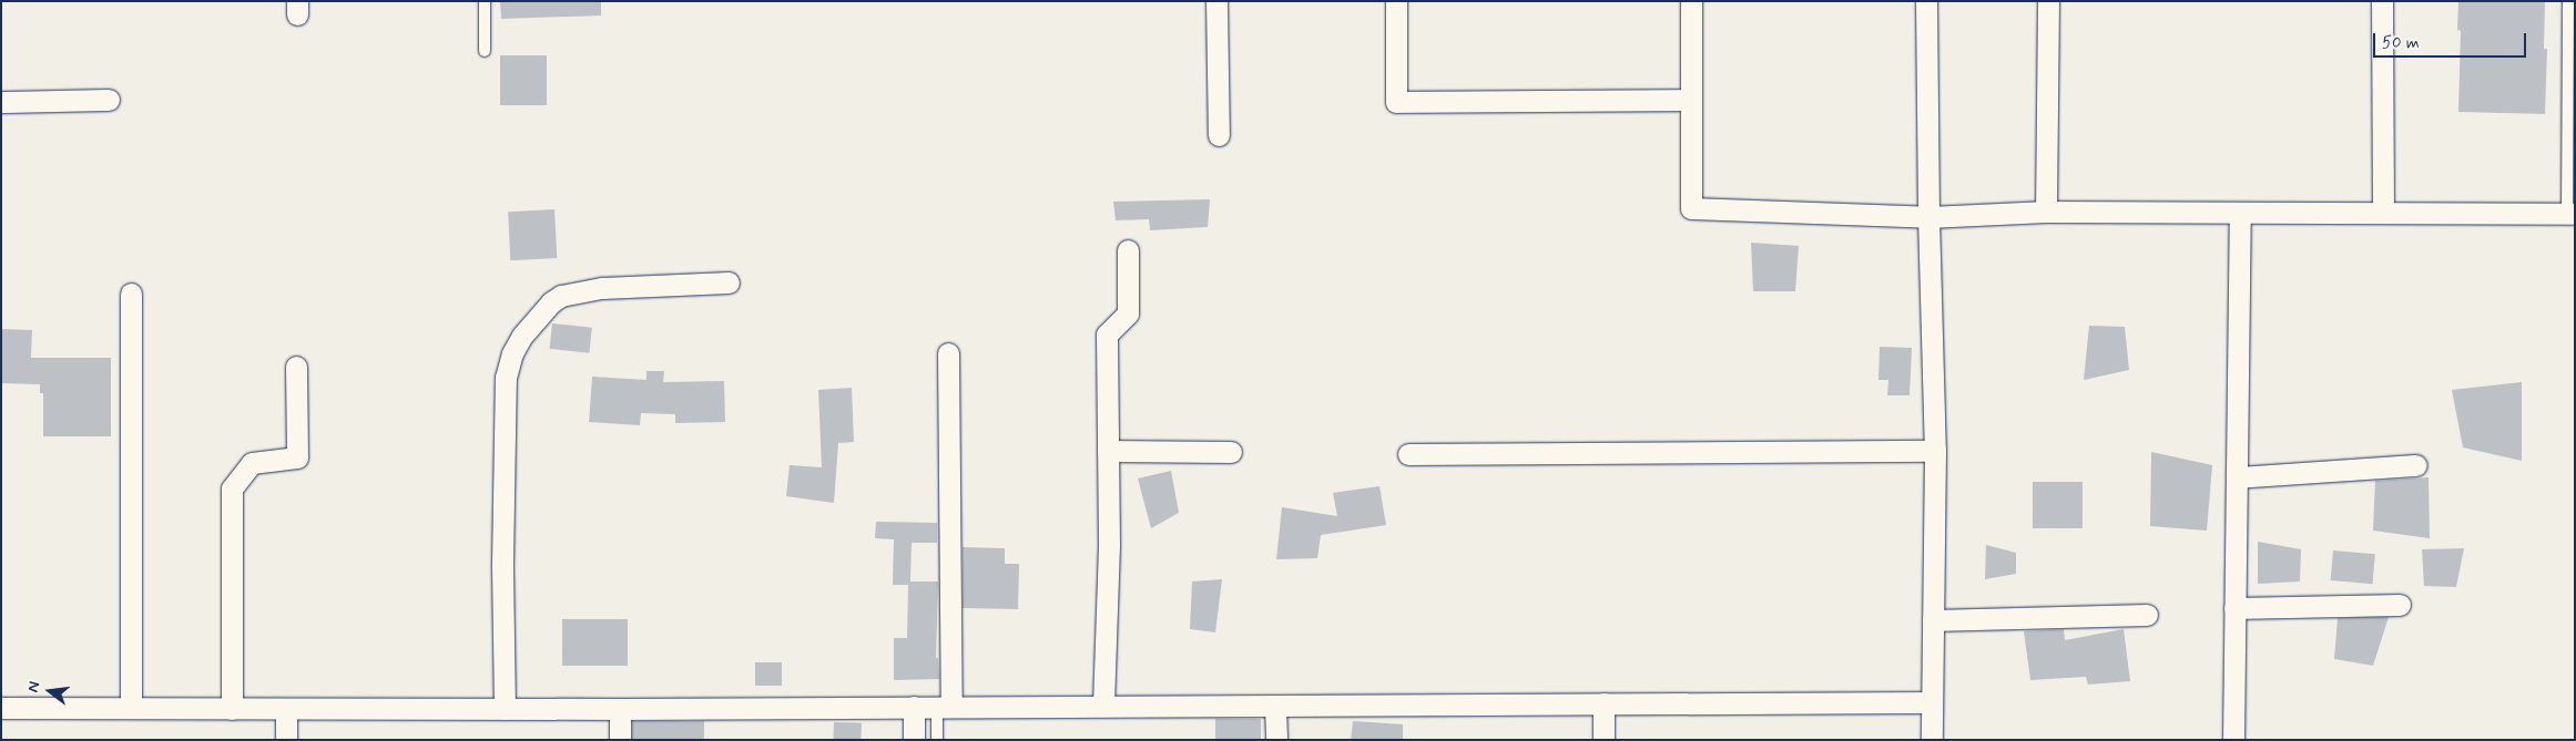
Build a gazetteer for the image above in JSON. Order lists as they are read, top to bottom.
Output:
{
  "scale_bar": "50 m",
  "north": "left"
}
